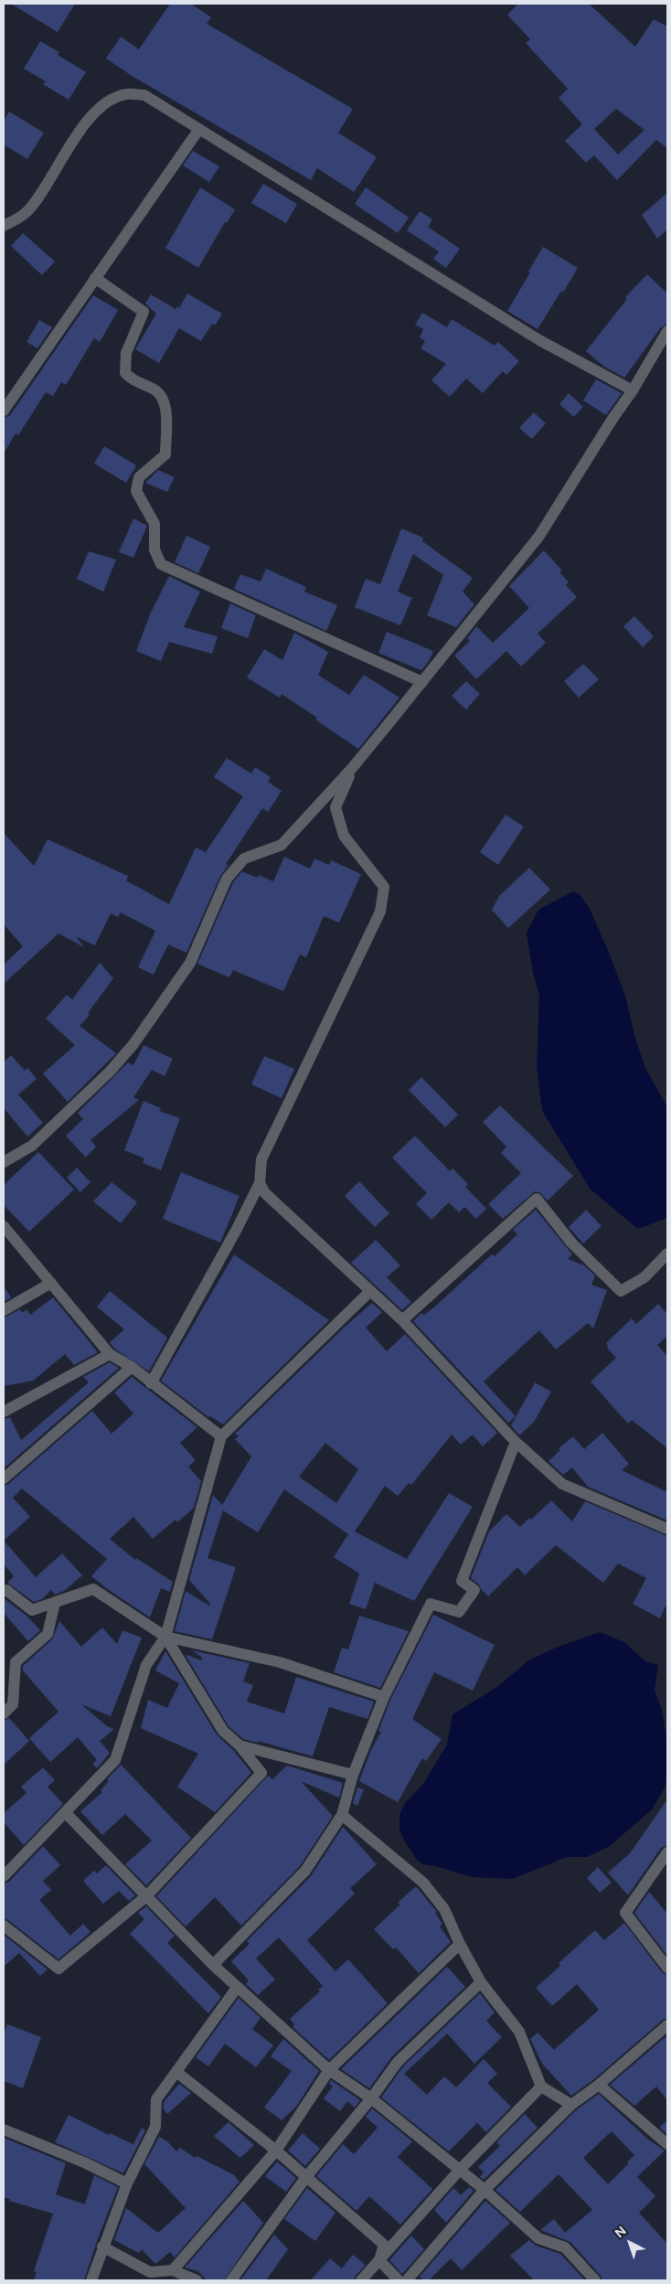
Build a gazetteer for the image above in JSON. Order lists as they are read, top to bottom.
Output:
{
  "north": "top left"
}
